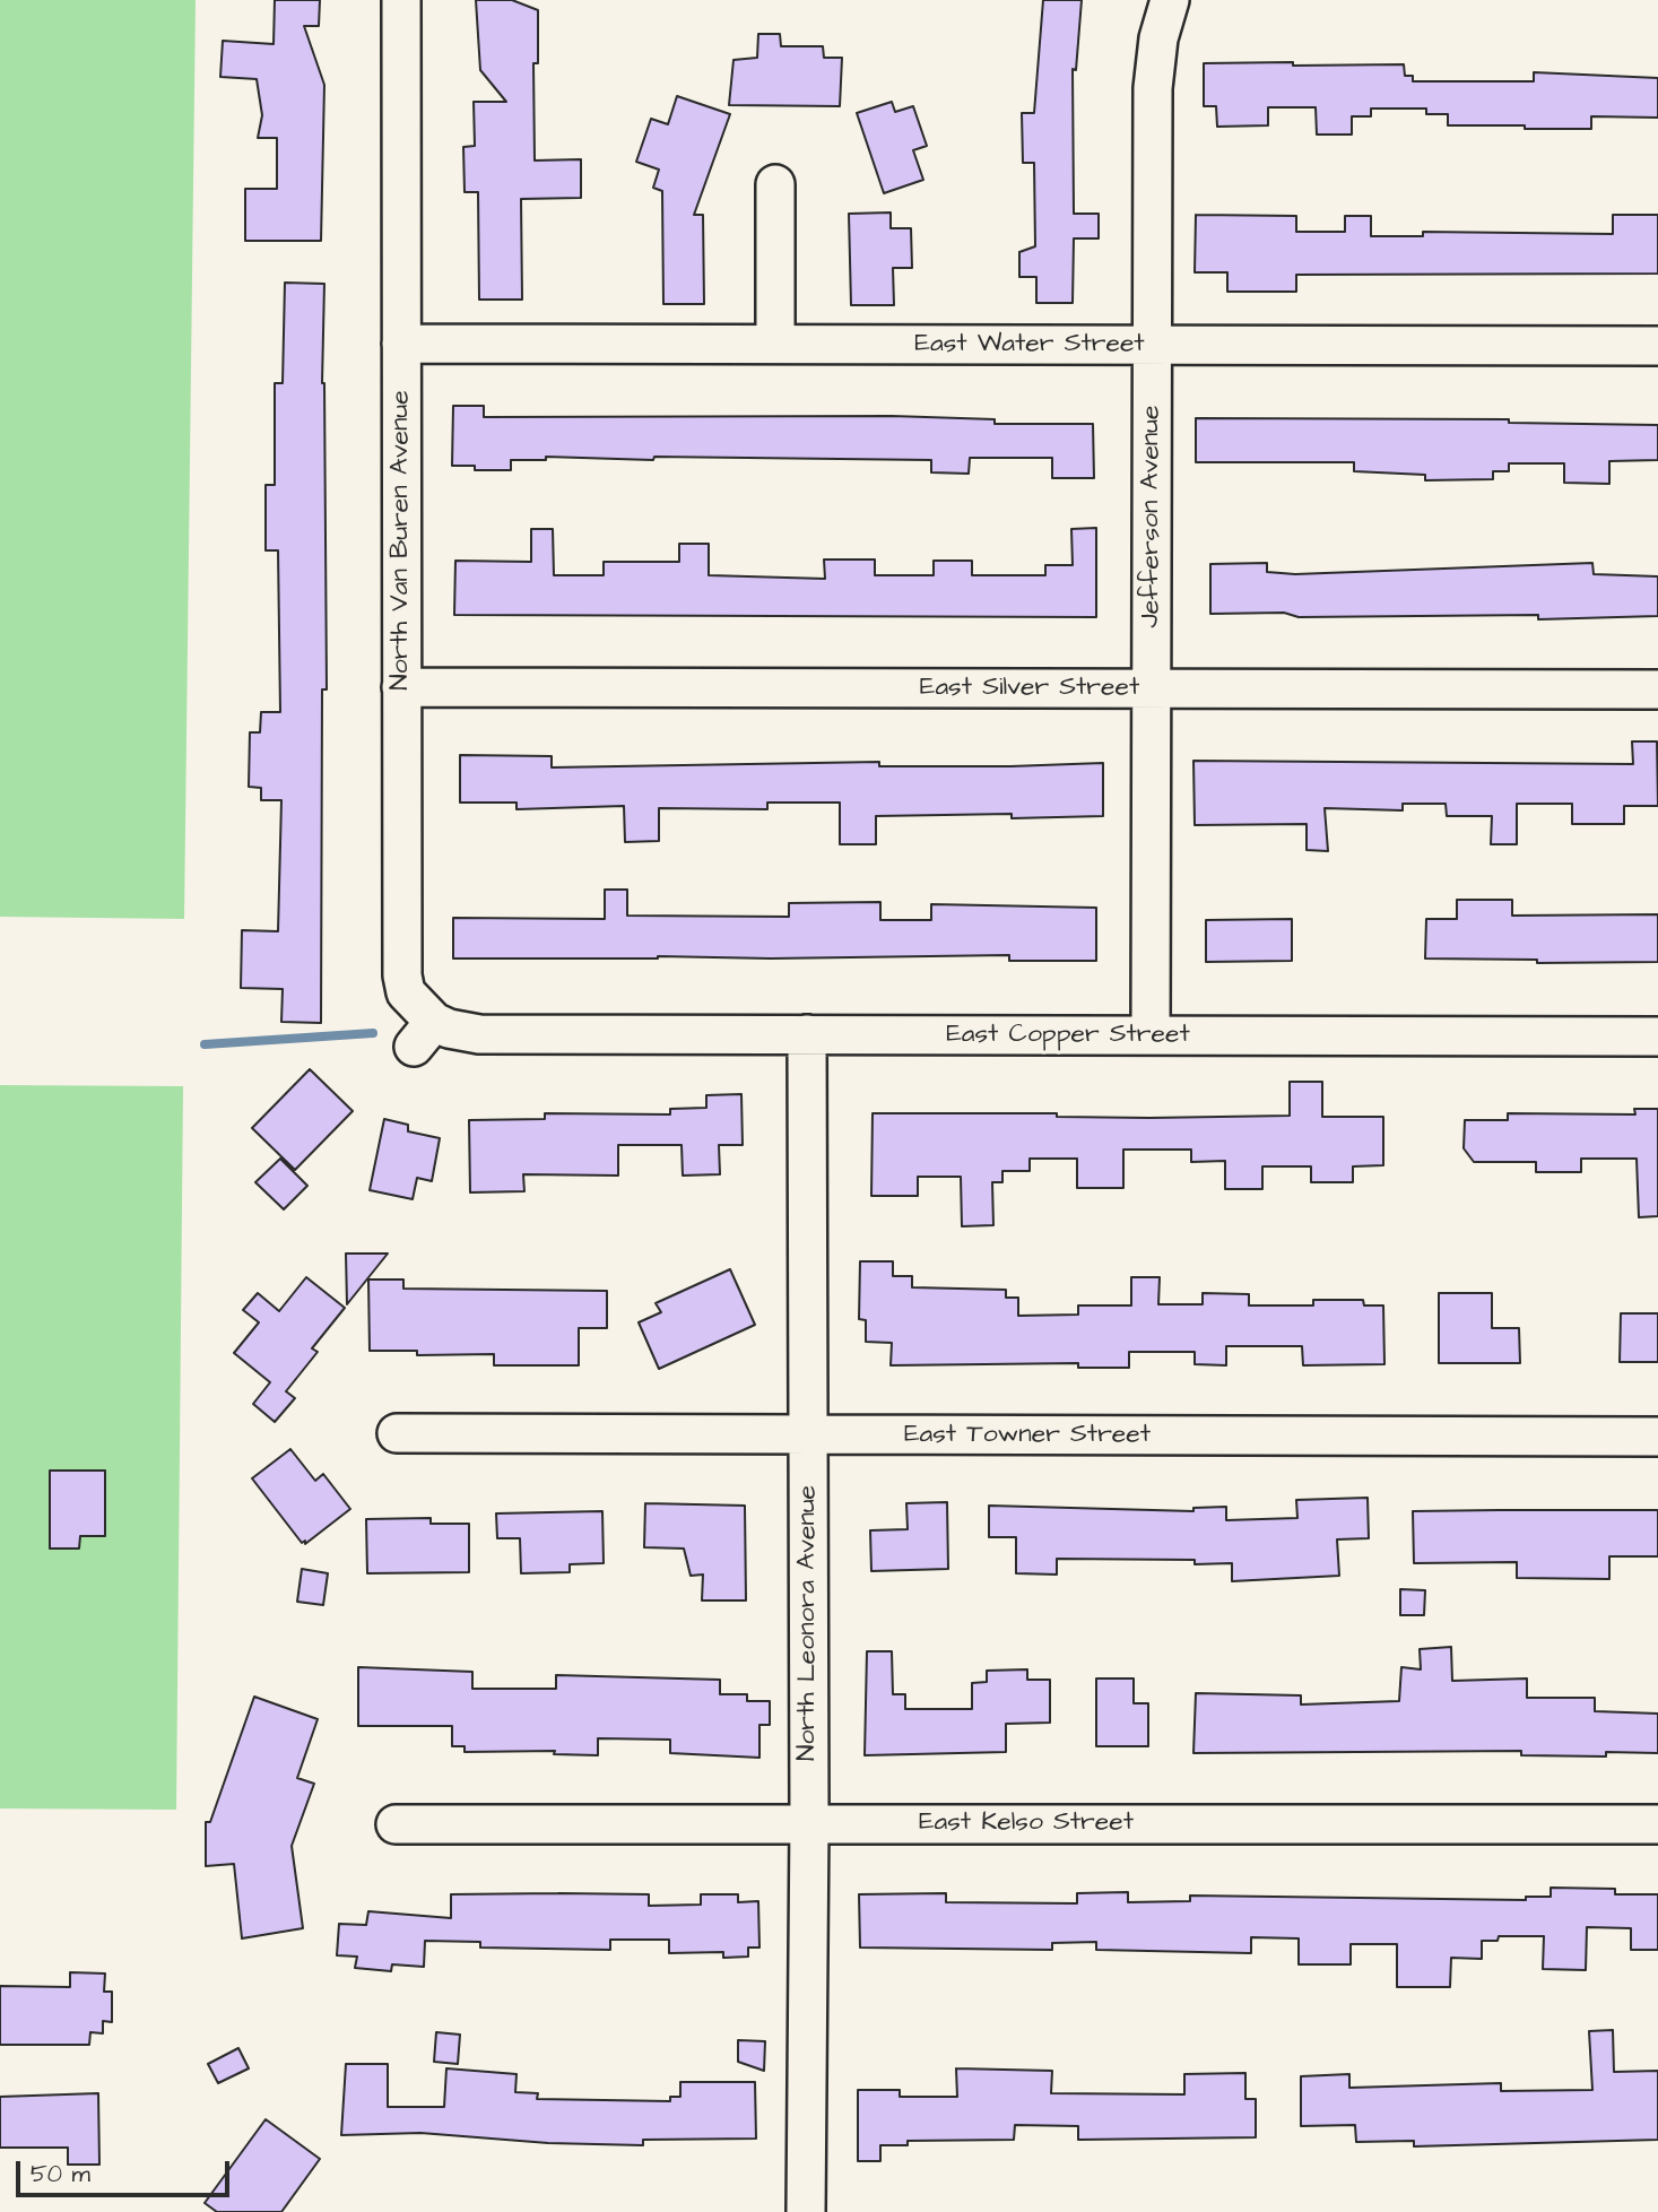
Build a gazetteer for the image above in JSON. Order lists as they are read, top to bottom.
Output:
{
  "streets": {
    "street": [
      "East Water Street",
      "Jefferson Avenue",
      "North Van Buren Avenue",
      "East Silver Street",
      "East Copper Street",
      "East Towner Street",
      "North Leonora Avenue",
      "East Kelso Street"
    ]
  },
  "crossings": [
    ["East Water Street", "Jefferson Avenue"],
    ["East Water Street", "North Van Buren Avenue"],
    ["Jefferson Avenue", "East Silver Street"],
    ["Jefferson Avenue", "East Copper Street"],
    ["North Van Buren Avenue", "East Silver Street"],
    ["North Van Buren Avenue", "East Copper Street"],
    ["East Copper Street", "North Leonora Avenue"],
    ["East Towner Street", "North Leonora Avenue"],
    ["North Leonora Avenue", "East Kelso Street"]
  ],
  "scale_bar": "50 m"
}
